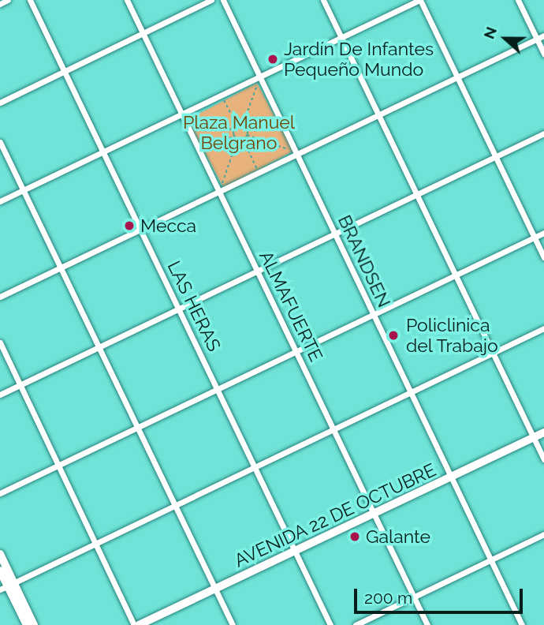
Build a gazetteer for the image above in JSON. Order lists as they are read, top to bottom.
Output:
{
  "streets": {
    "main road": ["AVENIDA 22 DE OCTUBRE"],
    "street": ["BRANDSEN", "LAS HERAS", "ALMAFUERTE"]
  },
  "crossings": [
    ["BRANDSEN", "AVENIDA 22 DE OCTUBRE"],
    ["LAS HERAS", "AVENIDA 22 DE OCTUBRE"],
    ["ALMAFUERTE", "AVENIDA 22 DE OCTUBRE"]
  ],
  "parks": ["Plaza Manuel Belgrano"],
  "places": [
    "Jardín De Infantes Pequeño Mundo",
    "Mecca",
    "Policlinica del Trabajo",
    "Galante"
  ],
  "scale_bar": "200 m",
  "north": "left"
}
